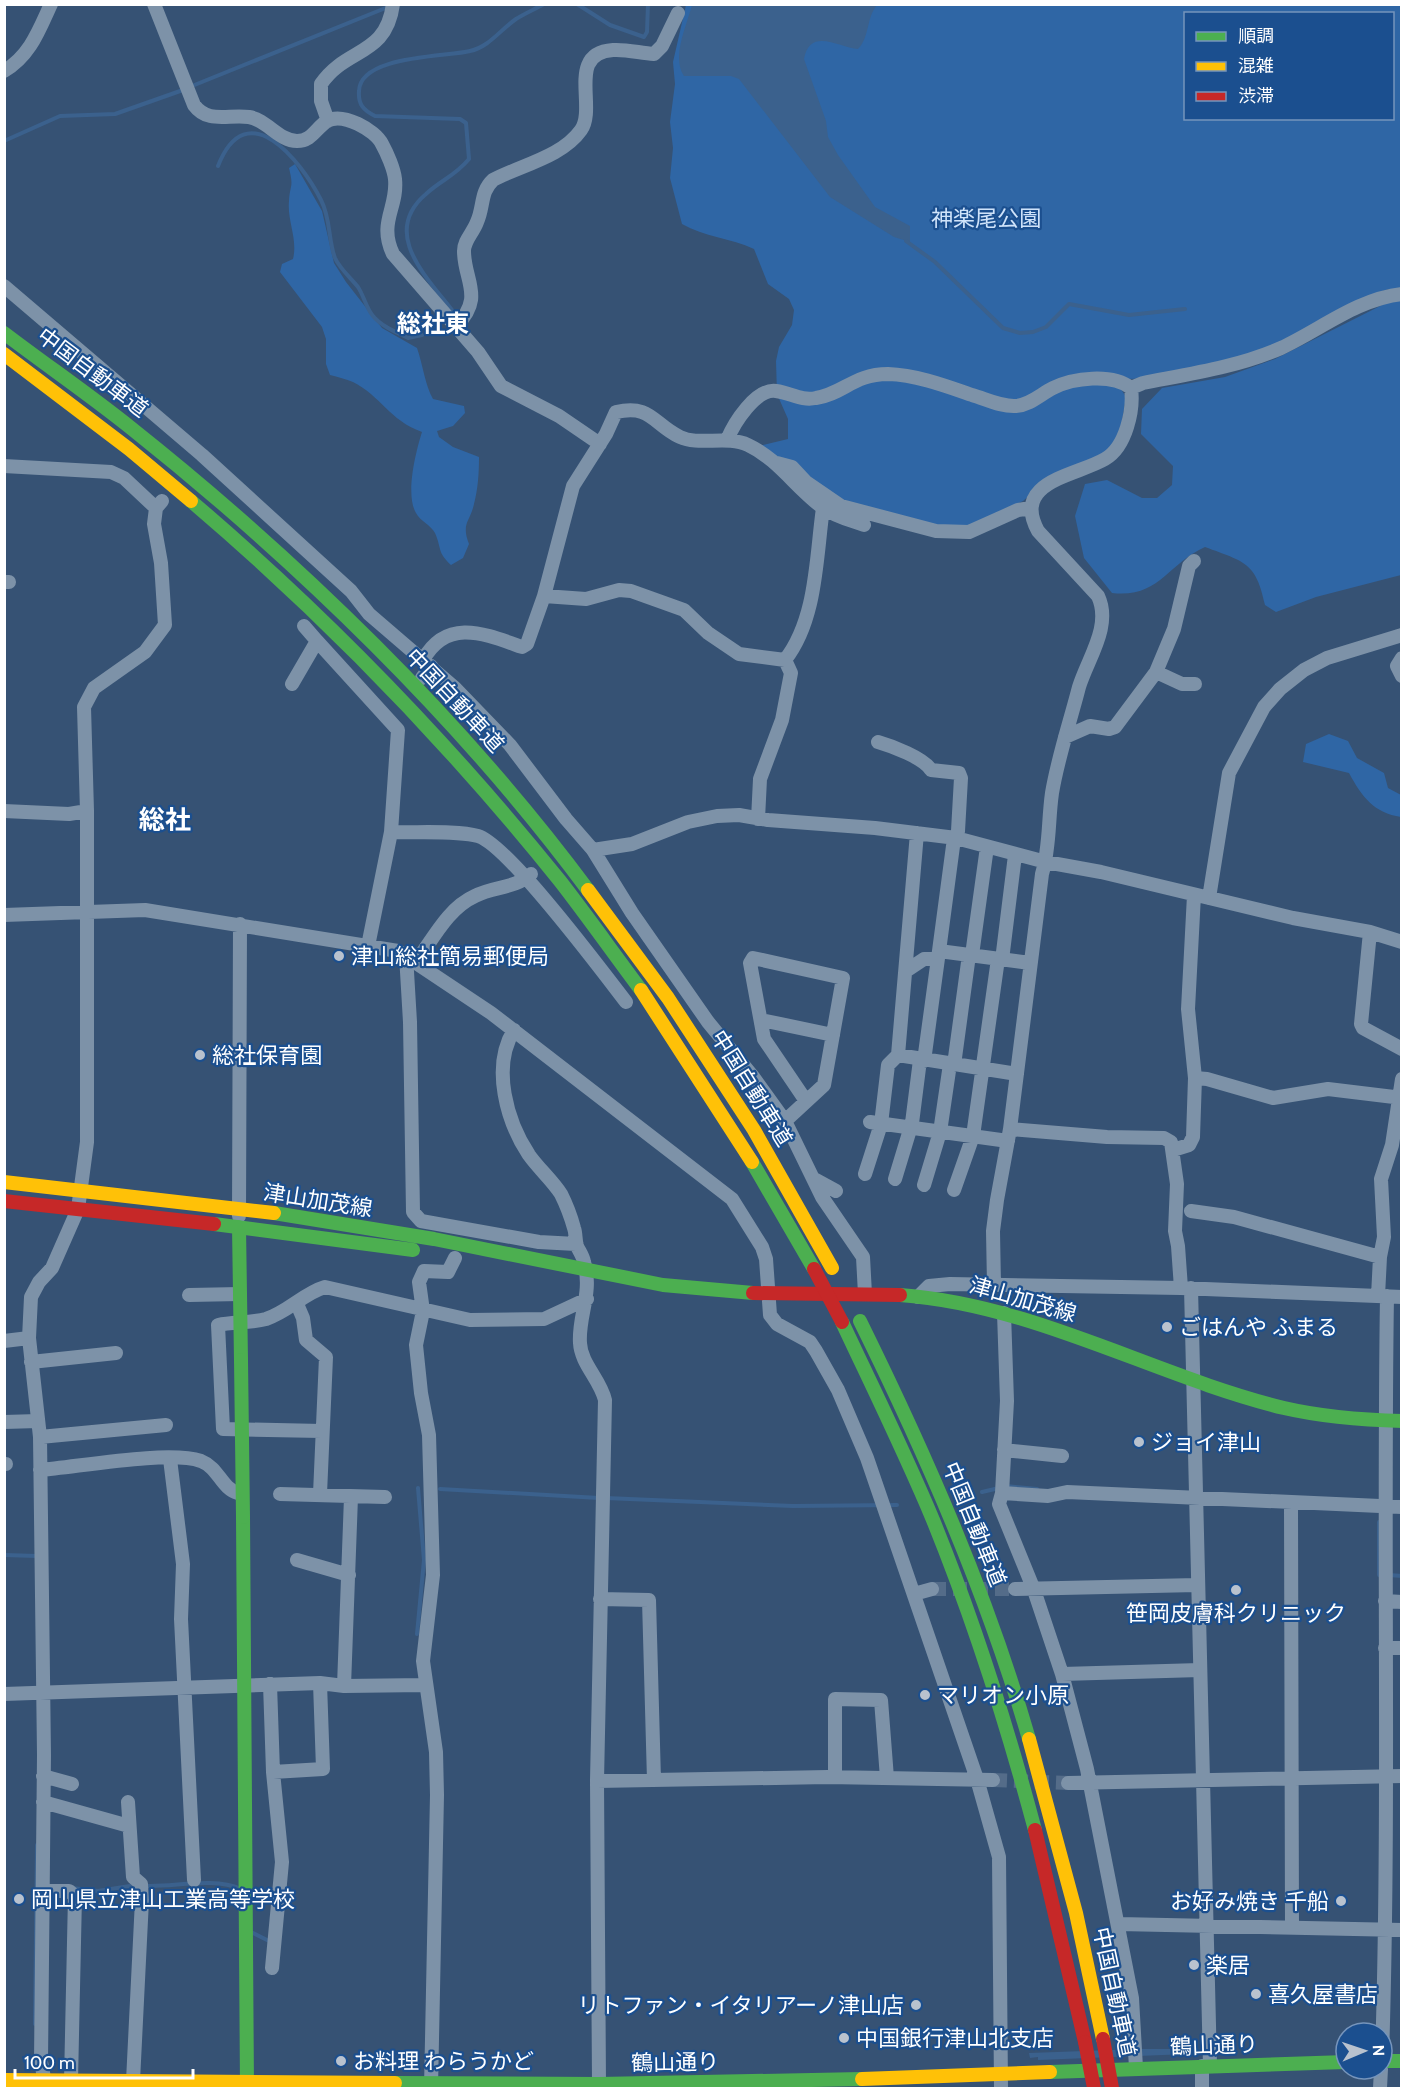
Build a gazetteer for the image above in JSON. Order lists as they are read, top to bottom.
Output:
{
  "streets": {
    "main road": ["中国自動車道", "津山加茂線", "鶴山通り"]
  },
  "districts": ["総社東", "総社"],
  "parks": ["神楽尾公園"],
  "places": [
    "津山総社簡易郵便局",
    "総社保育園",
    "ごはんや ふまる",
    "ジョイ津山",
    "笹岡皮膚科クリニック",
    "マリオン小原",
    "岡山県立津山工業高等学校",
    "お好み焼き 千船",
    "楽居",
    "喜久屋書店",
    "リトファン・イタリアーノ津山店",
    "中国銀行津山北支店",
    "お料理 わらうかど"
  ],
  "legend": ["順調", "混雑", "渋滞"],
  "scale_bar": "100 m",
  "north": "right"
}
